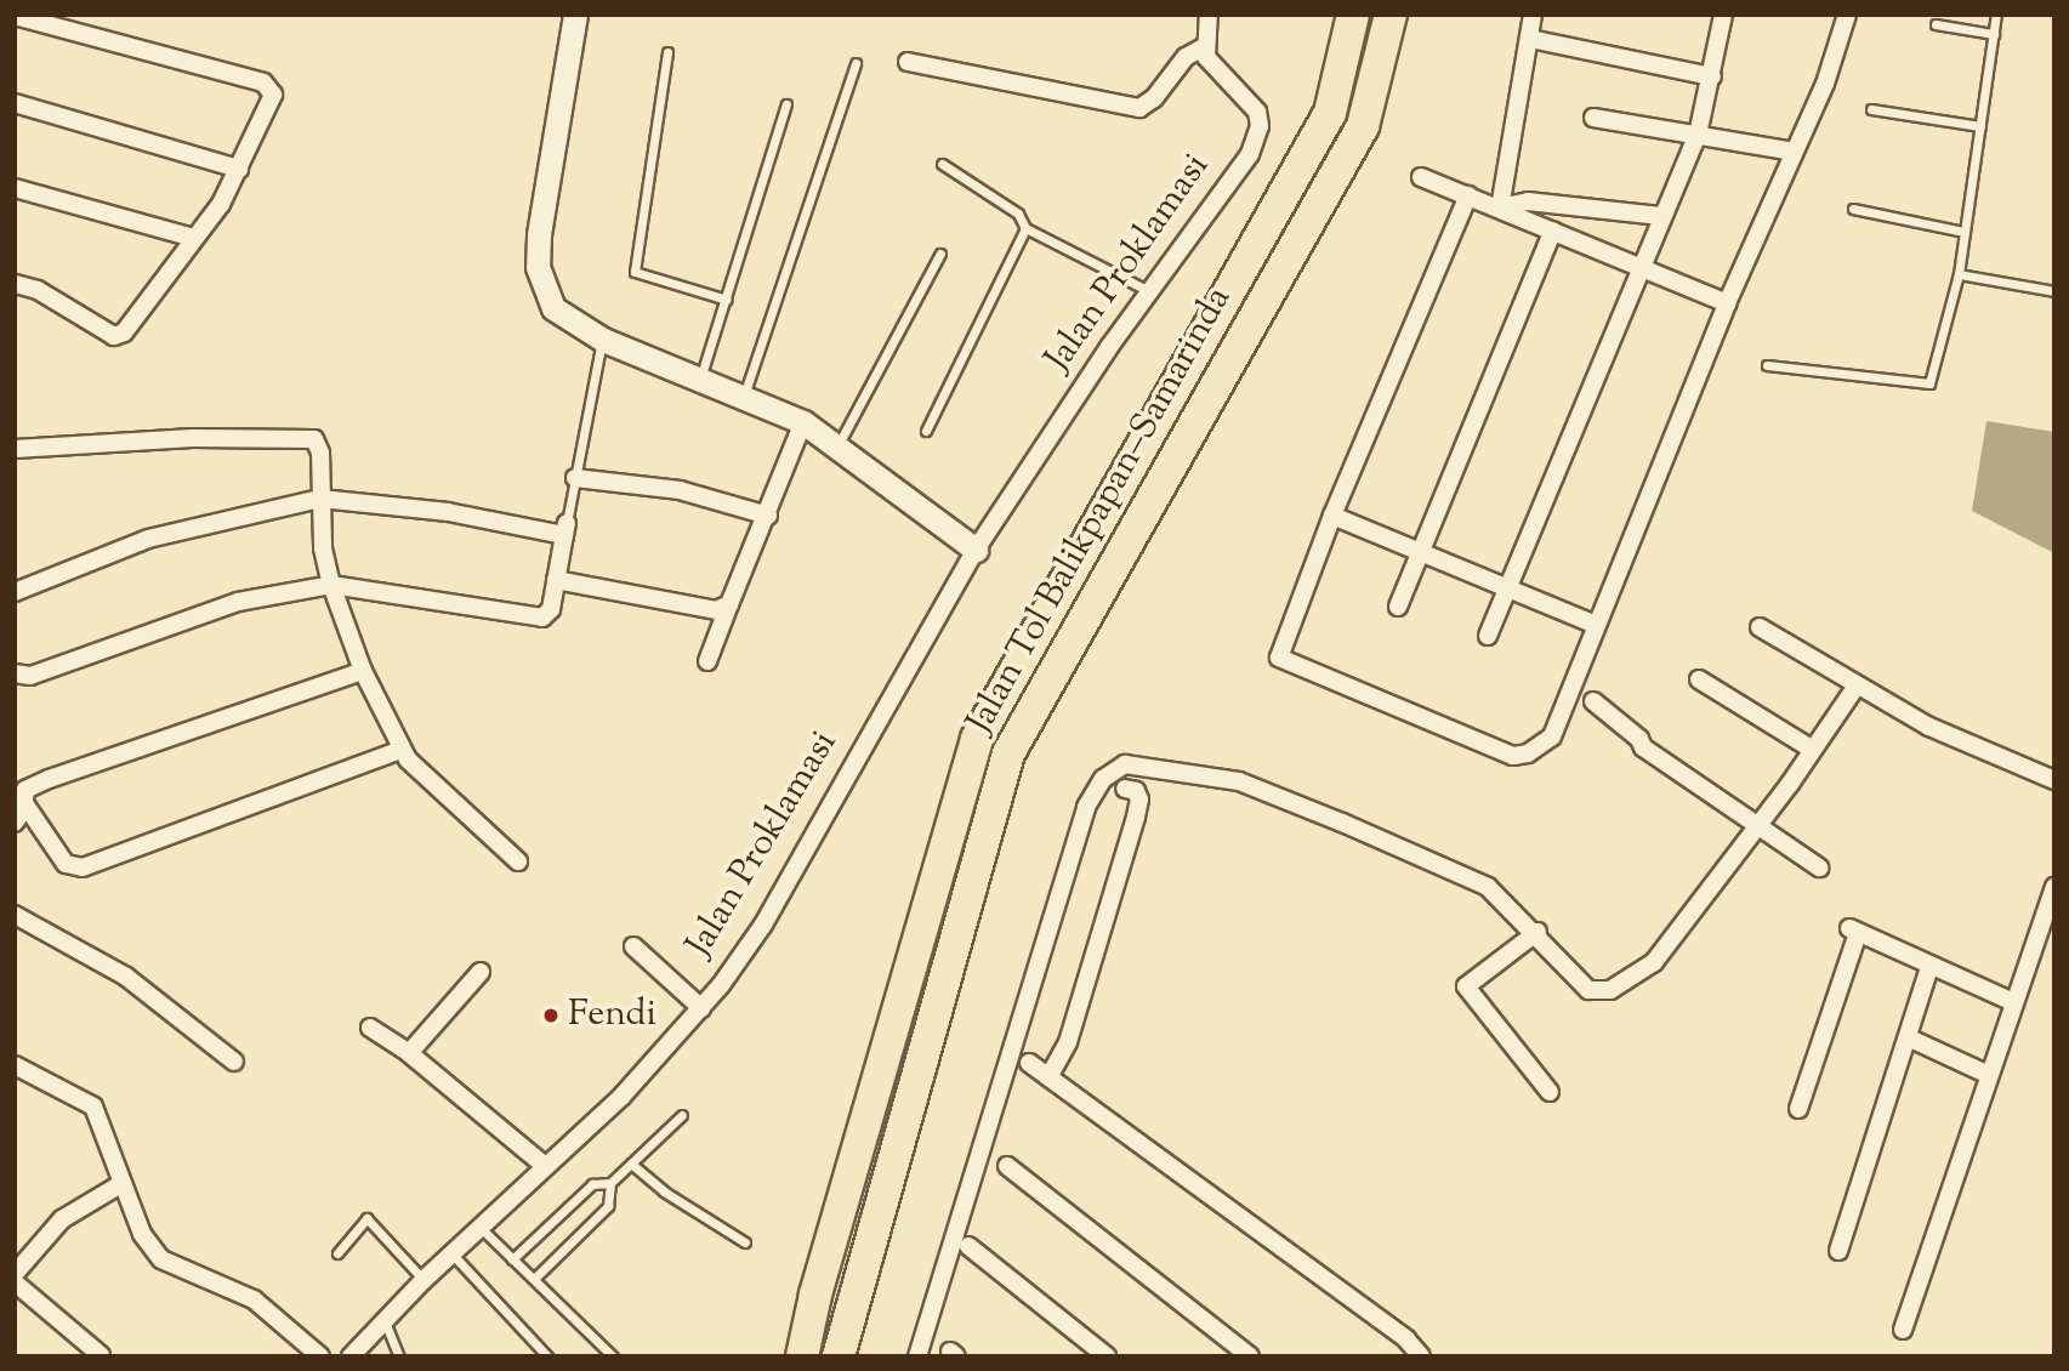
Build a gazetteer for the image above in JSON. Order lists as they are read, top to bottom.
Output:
{
  "streets": {
    "highway": ["Jalan Tol Balikpapan–Samarinda"],
    "street": ["Jalan Proklamasi"]
  },
  "places": ["Fendi"]
}
